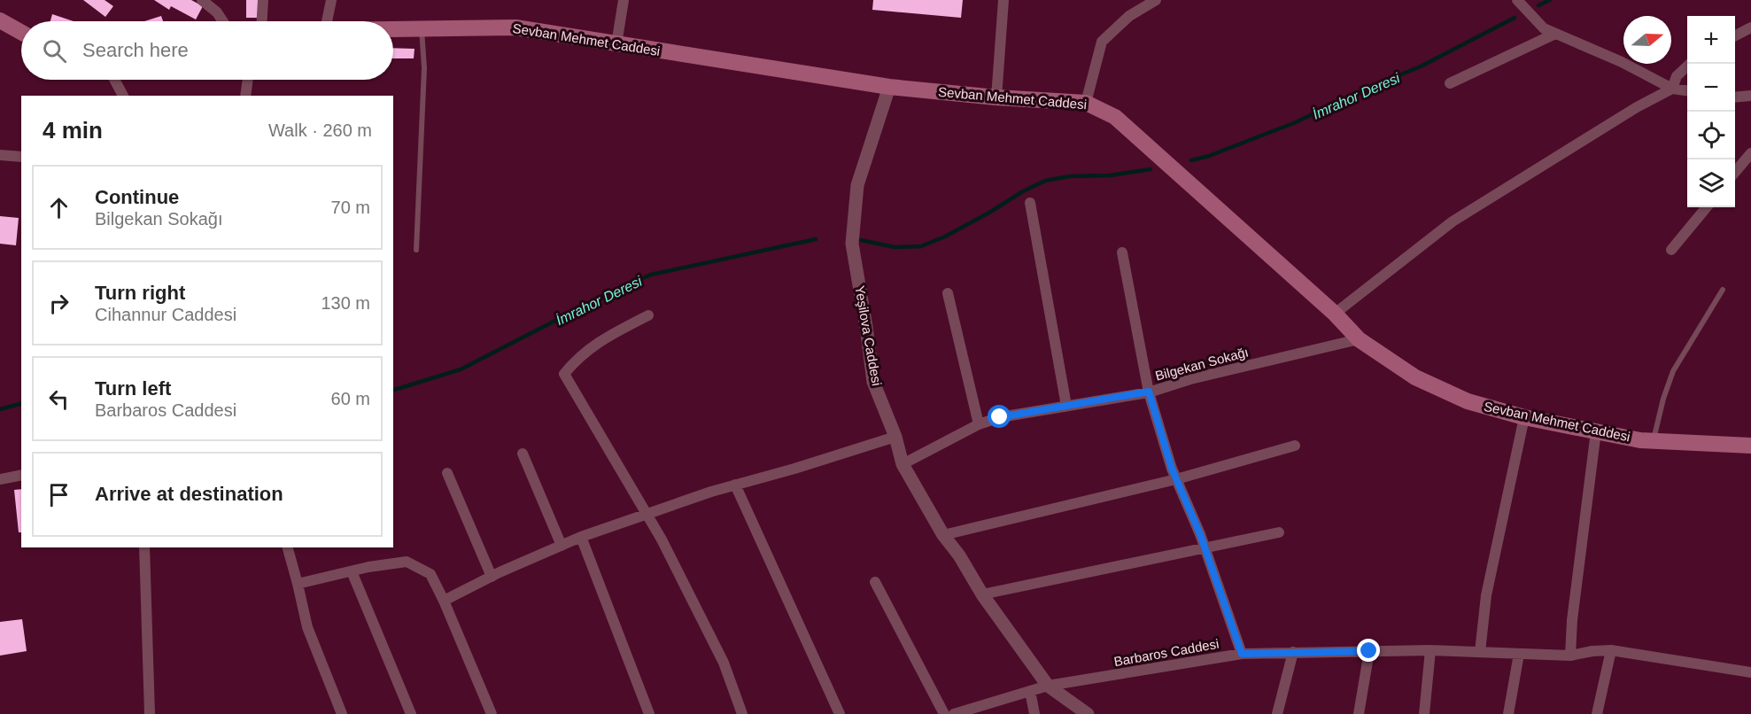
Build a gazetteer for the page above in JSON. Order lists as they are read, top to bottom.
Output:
{
  "streets": {
    "main road": ["Sevban Mehmet Caddesi"],
    "street": ["Yeşilova Caddesi", "Bilgekan Sokağı", "Barbaros Caddesi"]
  },
  "crossings": [
    ["Sevban Mehmet Caddesi", "Yeşilova Caddesi"],
    ["Sevban Mehmet Caddesi", "Bilgekan Sokağı"],
    ["Yeşilova Caddesi", "Bilgekan Sokağı"],
    ["Yeşilova Caddesi", "Barbaros Caddesi"]
  ],
  "water": ["İmrahor Deresi"],
  "north": "right",
  "page": {
    "map_buttons": ["+", "−"],
    "search": "Search here",
    "heading": ["4 min", "Walk · 260 m"],
    "list": [
      ["Continue", "Bilgekan Sokağı", "70 m"],
      ["Turn right", "Cihannur Caddesi", "130 m"],
      ["Turn left", "Barbaros Caddesi", "60 m"],
      "Arrive at destination"
    ]
  }
}
